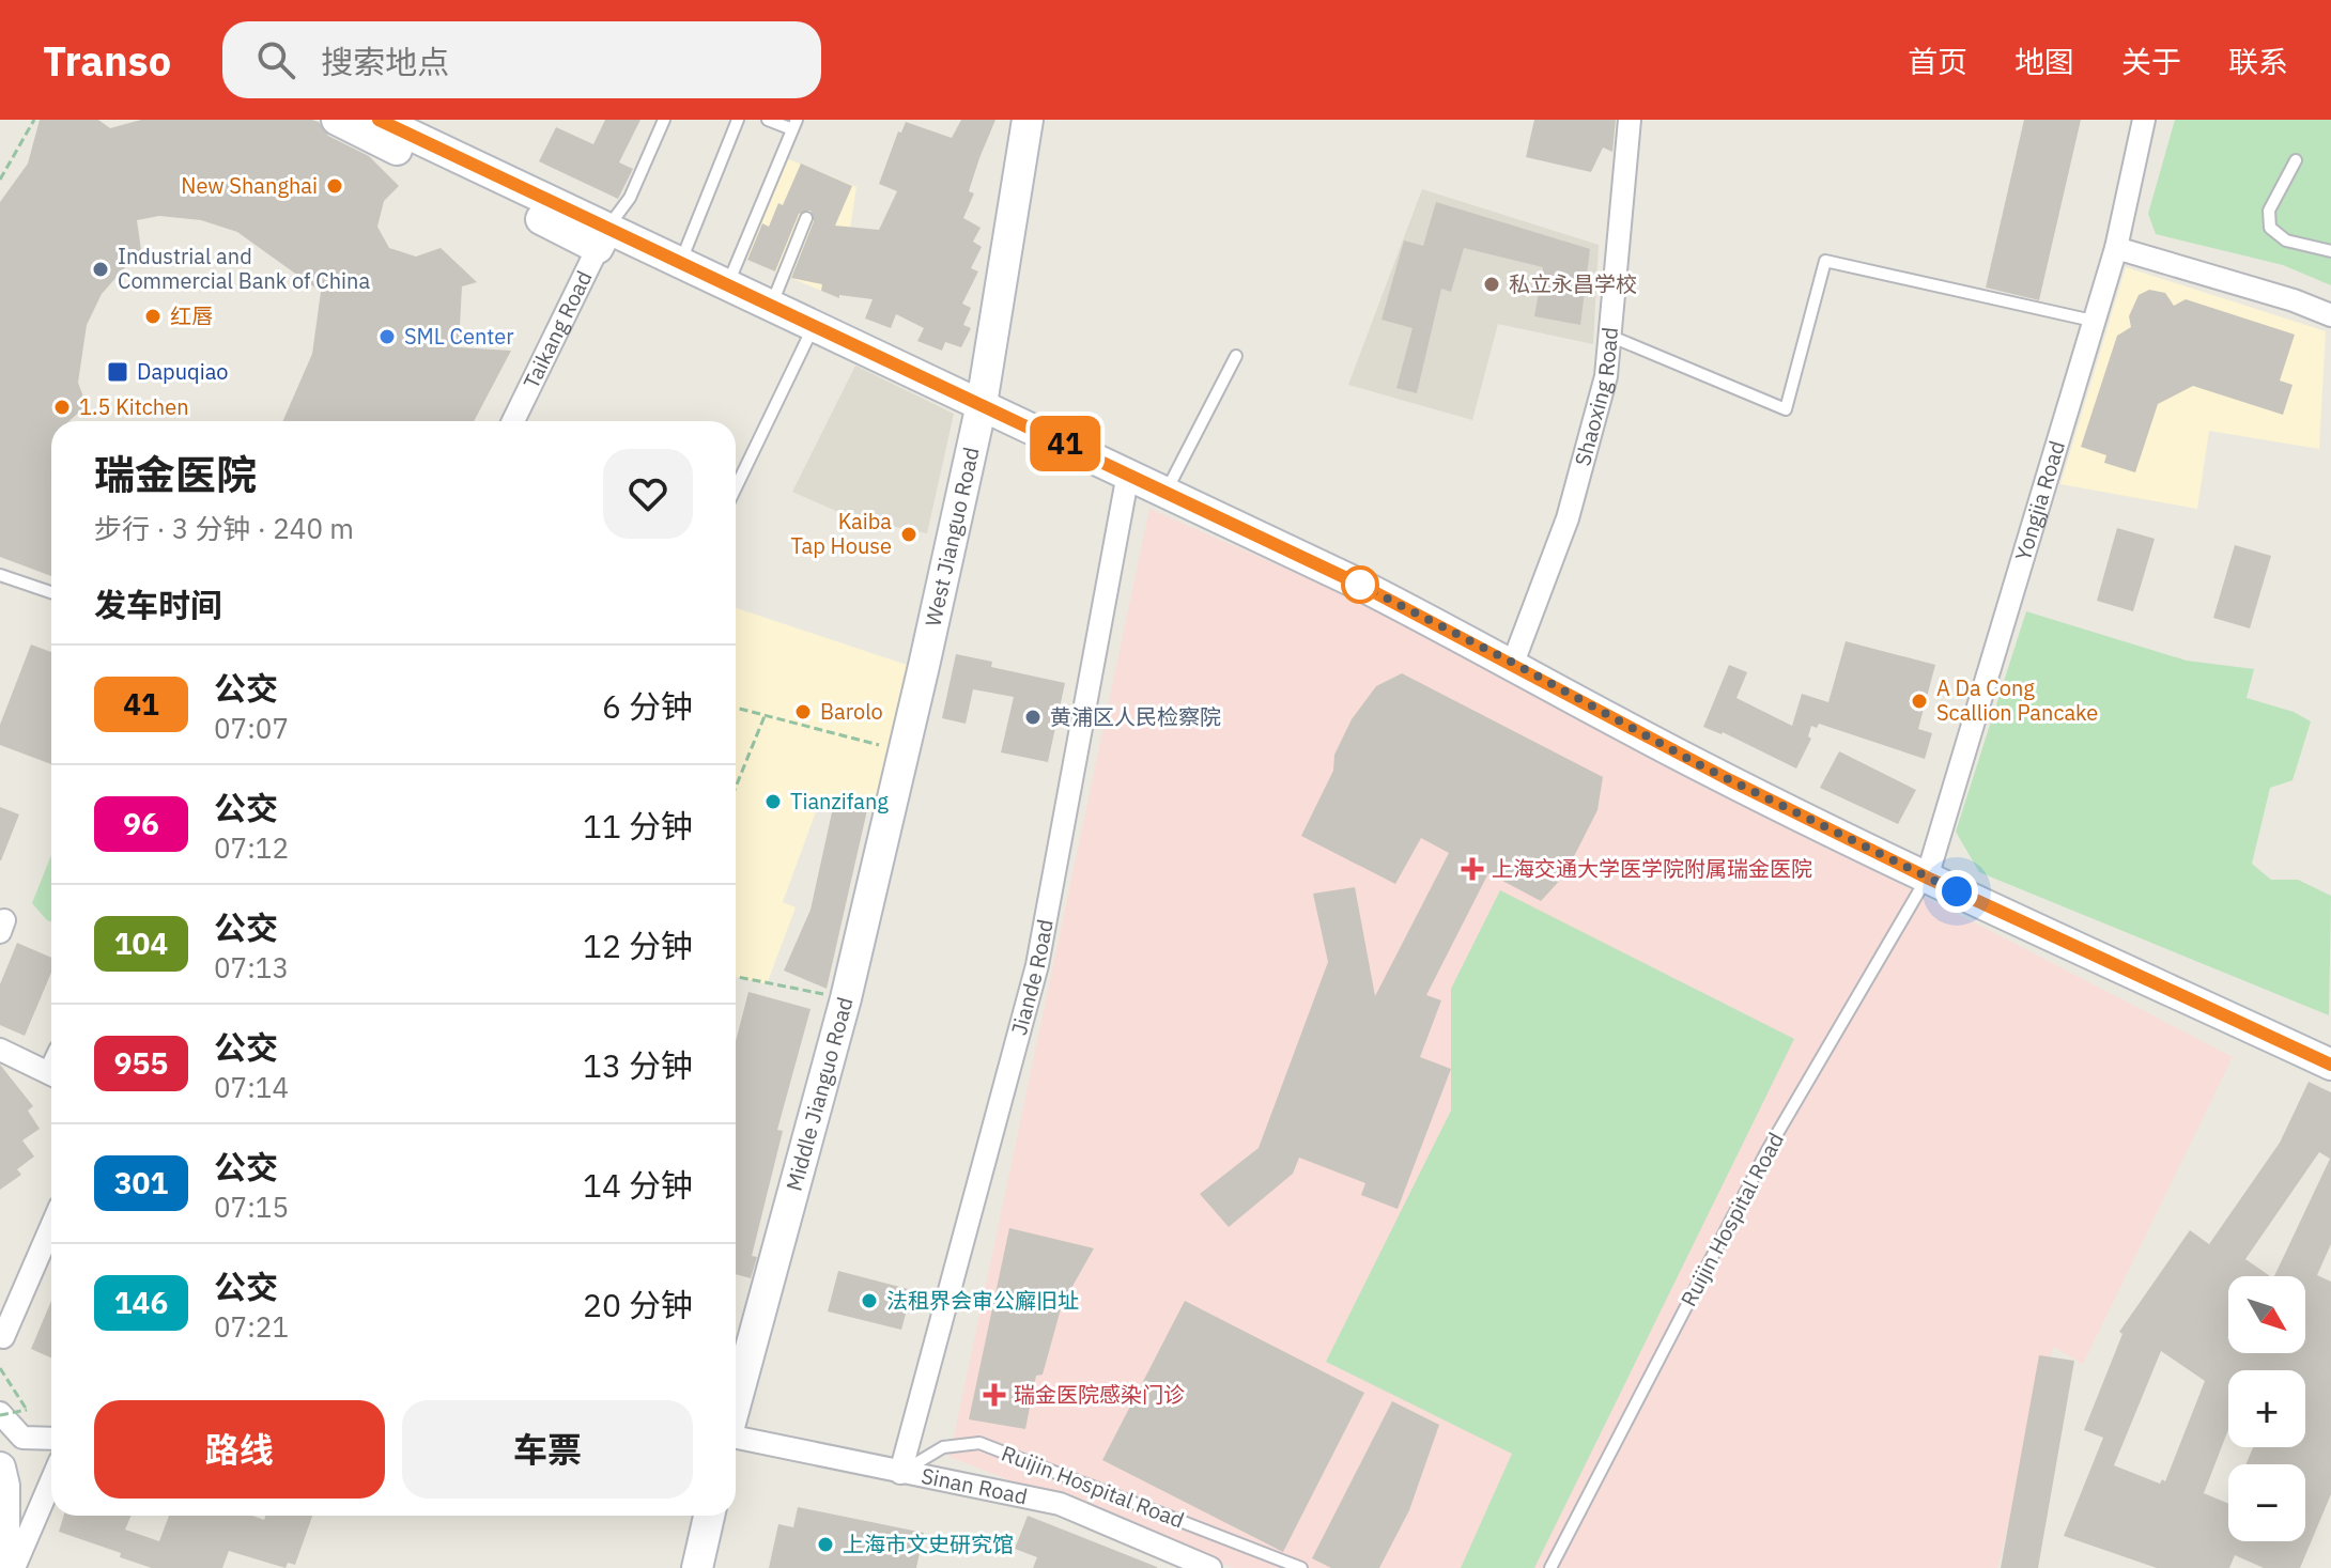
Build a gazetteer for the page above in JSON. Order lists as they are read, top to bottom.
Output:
{
  "streets": {
    "main road": ["West Jianguo Road", "Middle Jianguo Road"],
    "street": [
      "Taikang Road",
      "Shaoxing Road",
      "Yongjia Road",
      "Jiande Road",
      "Sinan Road"
    ],
    "lane": ["Ruijin Hospital Road"]
  },
  "crossings": [
    ["Yongjia Road", "Ruijin Hospital Road"],
    ["West Jianguo Road", "Middle Jianguo Road"],
    ["Jiande Road", "Ruijin Hospital Road"],
    ["Jiande Road", "Sinan Road"],
    ["Ruijin Hospital Road", "Sinan Road"]
  ],
  "places": {
    "other": [
      "New Shanghai",
      "Industrial and Commercial Bank of China",
      "私立永昌学校",
      "红唇",
      "SML Center",
      "1.5 Kitchen",
      "Kaiba Tap House",
      "A Da Cong Scallion Pancake",
      "Barolo",
      "黄浦区人民检察院",
      "Tianzifang",
      "法租界会审公廨旧址",
      "上海市文史研究馆"
    ],
    "transit": ["Dapuqiao"],
    "health": ["上海交通大学医学院附属瑞金医院", "瑞金医院感染门诊"]
  },
  "lines": ["bus line 41"],
  "north": "bottom right",
  "page": {
    "header": "Transo",
    "search": "搜索地点",
    "nav": [
      "首页",
      "地图",
      "关于",
      "联系"
    ],
    "on_map": "41",
    "heading": [
      ["瑞金医院", "步行 · 3 分钟 · 240 m"],
      "发车时间"
    ],
    "list": [
      {
        "mark": "41",
        "name": "公交",
        "note": "07:07",
        "value": "6 分钟"
      },
      {
        "mark": "96",
        "name": "公交",
        "note": "07:12",
        "value": "11 分钟"
      },
      {
        "mark": "104",
        "name": "公交",
        "note": "07:13",
        "value": "12 分钟"
      },
      {
        "mark": "955",
        "name": "公交",
        "note": "07:14",
        "value": "13 分钟"
      },
      {
        "mark": "301",
        "name": "公交",
        "note": "07:15",
        "value": "14 分钟"
      },
      {
        "mark": "146",
        "name": "公交",
        "note": "07:21",
        "value": "20 分钟"
      }
    ],
    "map_buttons": ["+", "−"],
    "buttons": ["路线", "车票"]
  }
}
